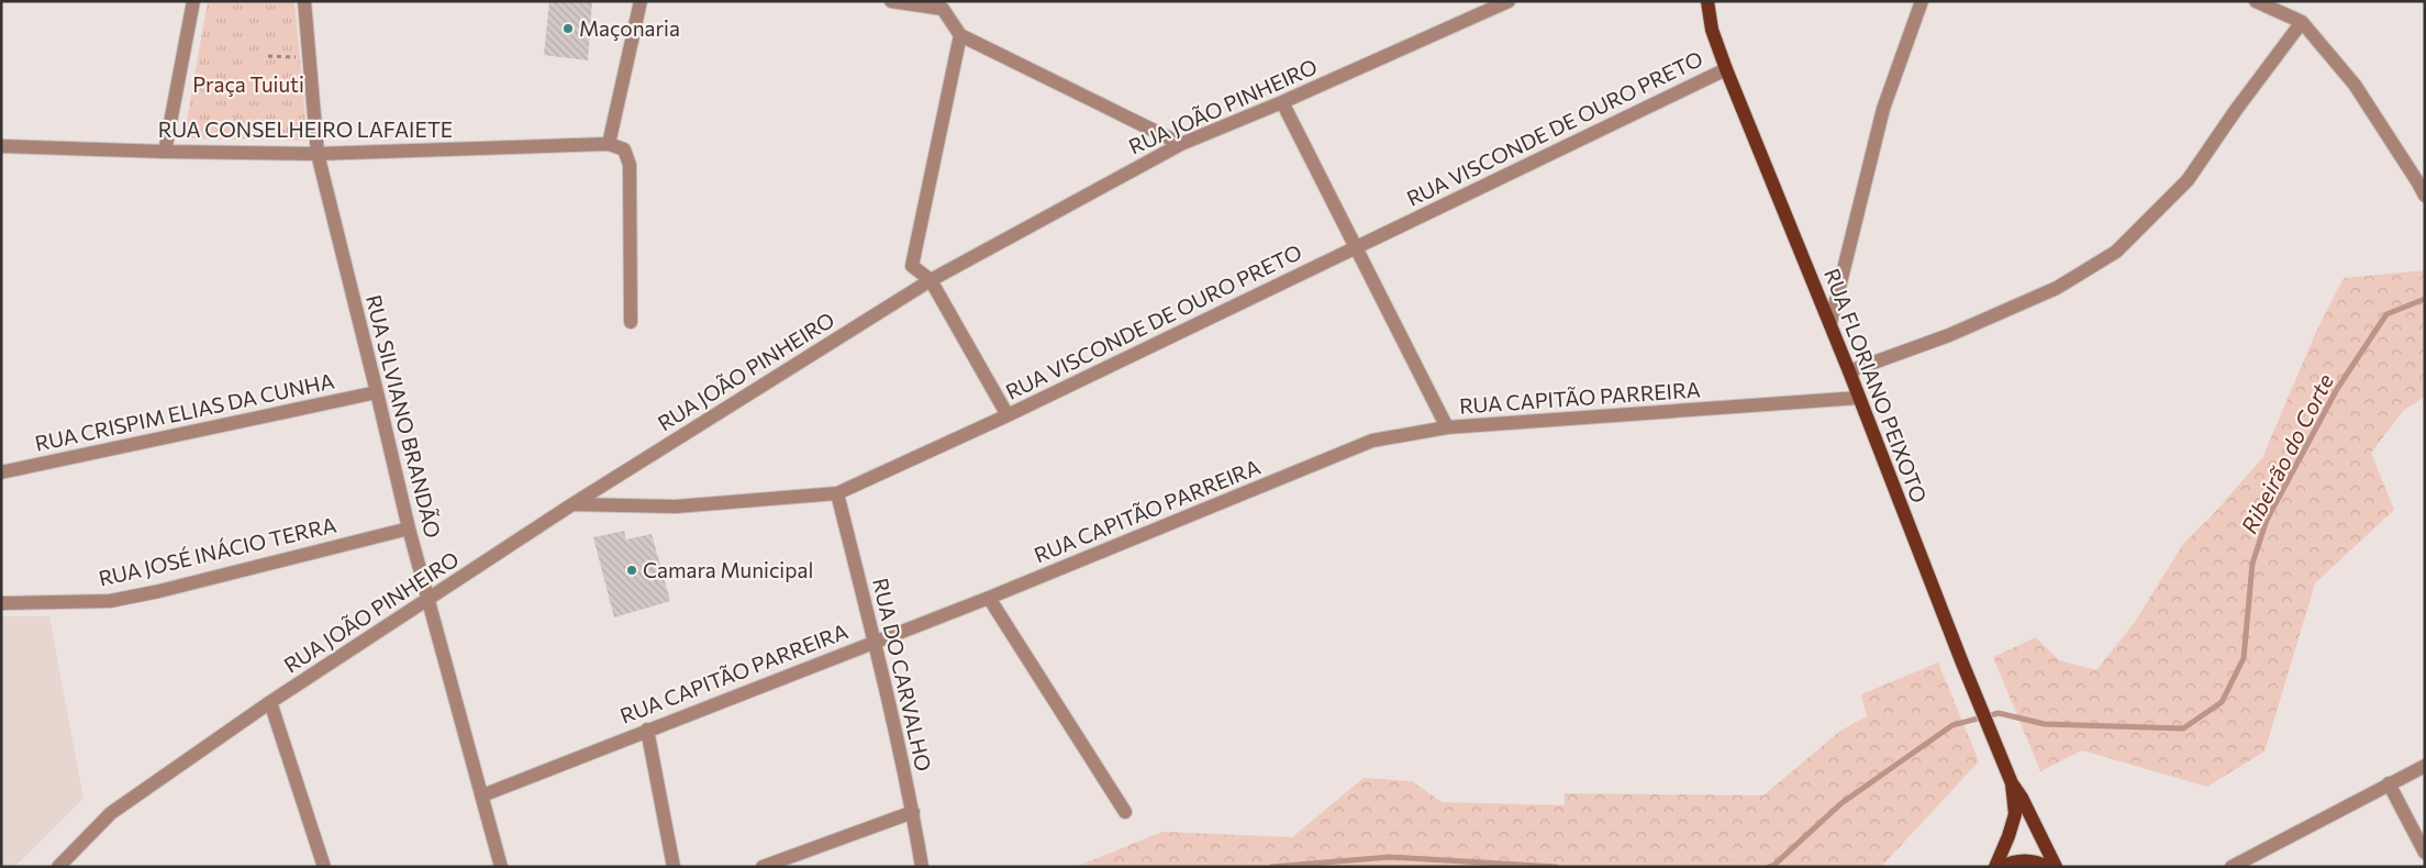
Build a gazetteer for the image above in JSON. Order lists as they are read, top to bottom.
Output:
{
  "streets": {
    "main road": ["RUA FLORIANO PEIXOTO"],
    "street": [
      "RUA JOÃO PINHEIRO",
      "RUA VISCONDE DE OURO PRETO",
      "RUA CONSELHEIRO LAFAIETE",
      "RUA CAPITÃO PARREIRA",
      "RUA CRISPIM ELIAS DA CUNHA",
      "RUA SILVIANO BRANDÃO",
      "RUA JOSÉ INÁCIO TERRA",
      "RUA DO CARVALHO"
    ]
  },
  "crossings": [
    ["RUA JOÃO PINHEIRO", "RUA VISCONDE DE OURO PRETO"],
    ["RUA JOÃO PINHEIRO", "RUA SILVIANO BRANDÃO"],
    ["RUA VISCONDE DE OURO PRETO", "RUA FLORIANO PEIXOTO"],
    ["RUA VISCONDE DE OURO PRETO", "RUA DO CARVALHO"],
    ["RUA CONSELHEIRO LAFAIETE", "RUA SILVIANO BRANDÃO"],
    ["RUA FLORIANO PEIXOTO", "RUA CAPITÃO PARREIRA"],
    ["RUA CAPITÃO PARREIRA", "RUA SILVIANO BRANDÃO"],
    ["RUA CAPITÃO PARREIRA", "RUA DO CARVALHO"],
    ["RUA CRISPIM ELIAS DA CUNHA", "RUA SILVIANO BRANDÃO"],
    ["RUA SILVIANO BRANDÃO", "RUA JOSÉ INÁCIO TERRA"]
  ],
  "water": ["Ribeirão do Corte"],
  "parks": ["Praça Tuiuti"],
  "places": ["Maçonaria", "Camara Municipal"]
}
